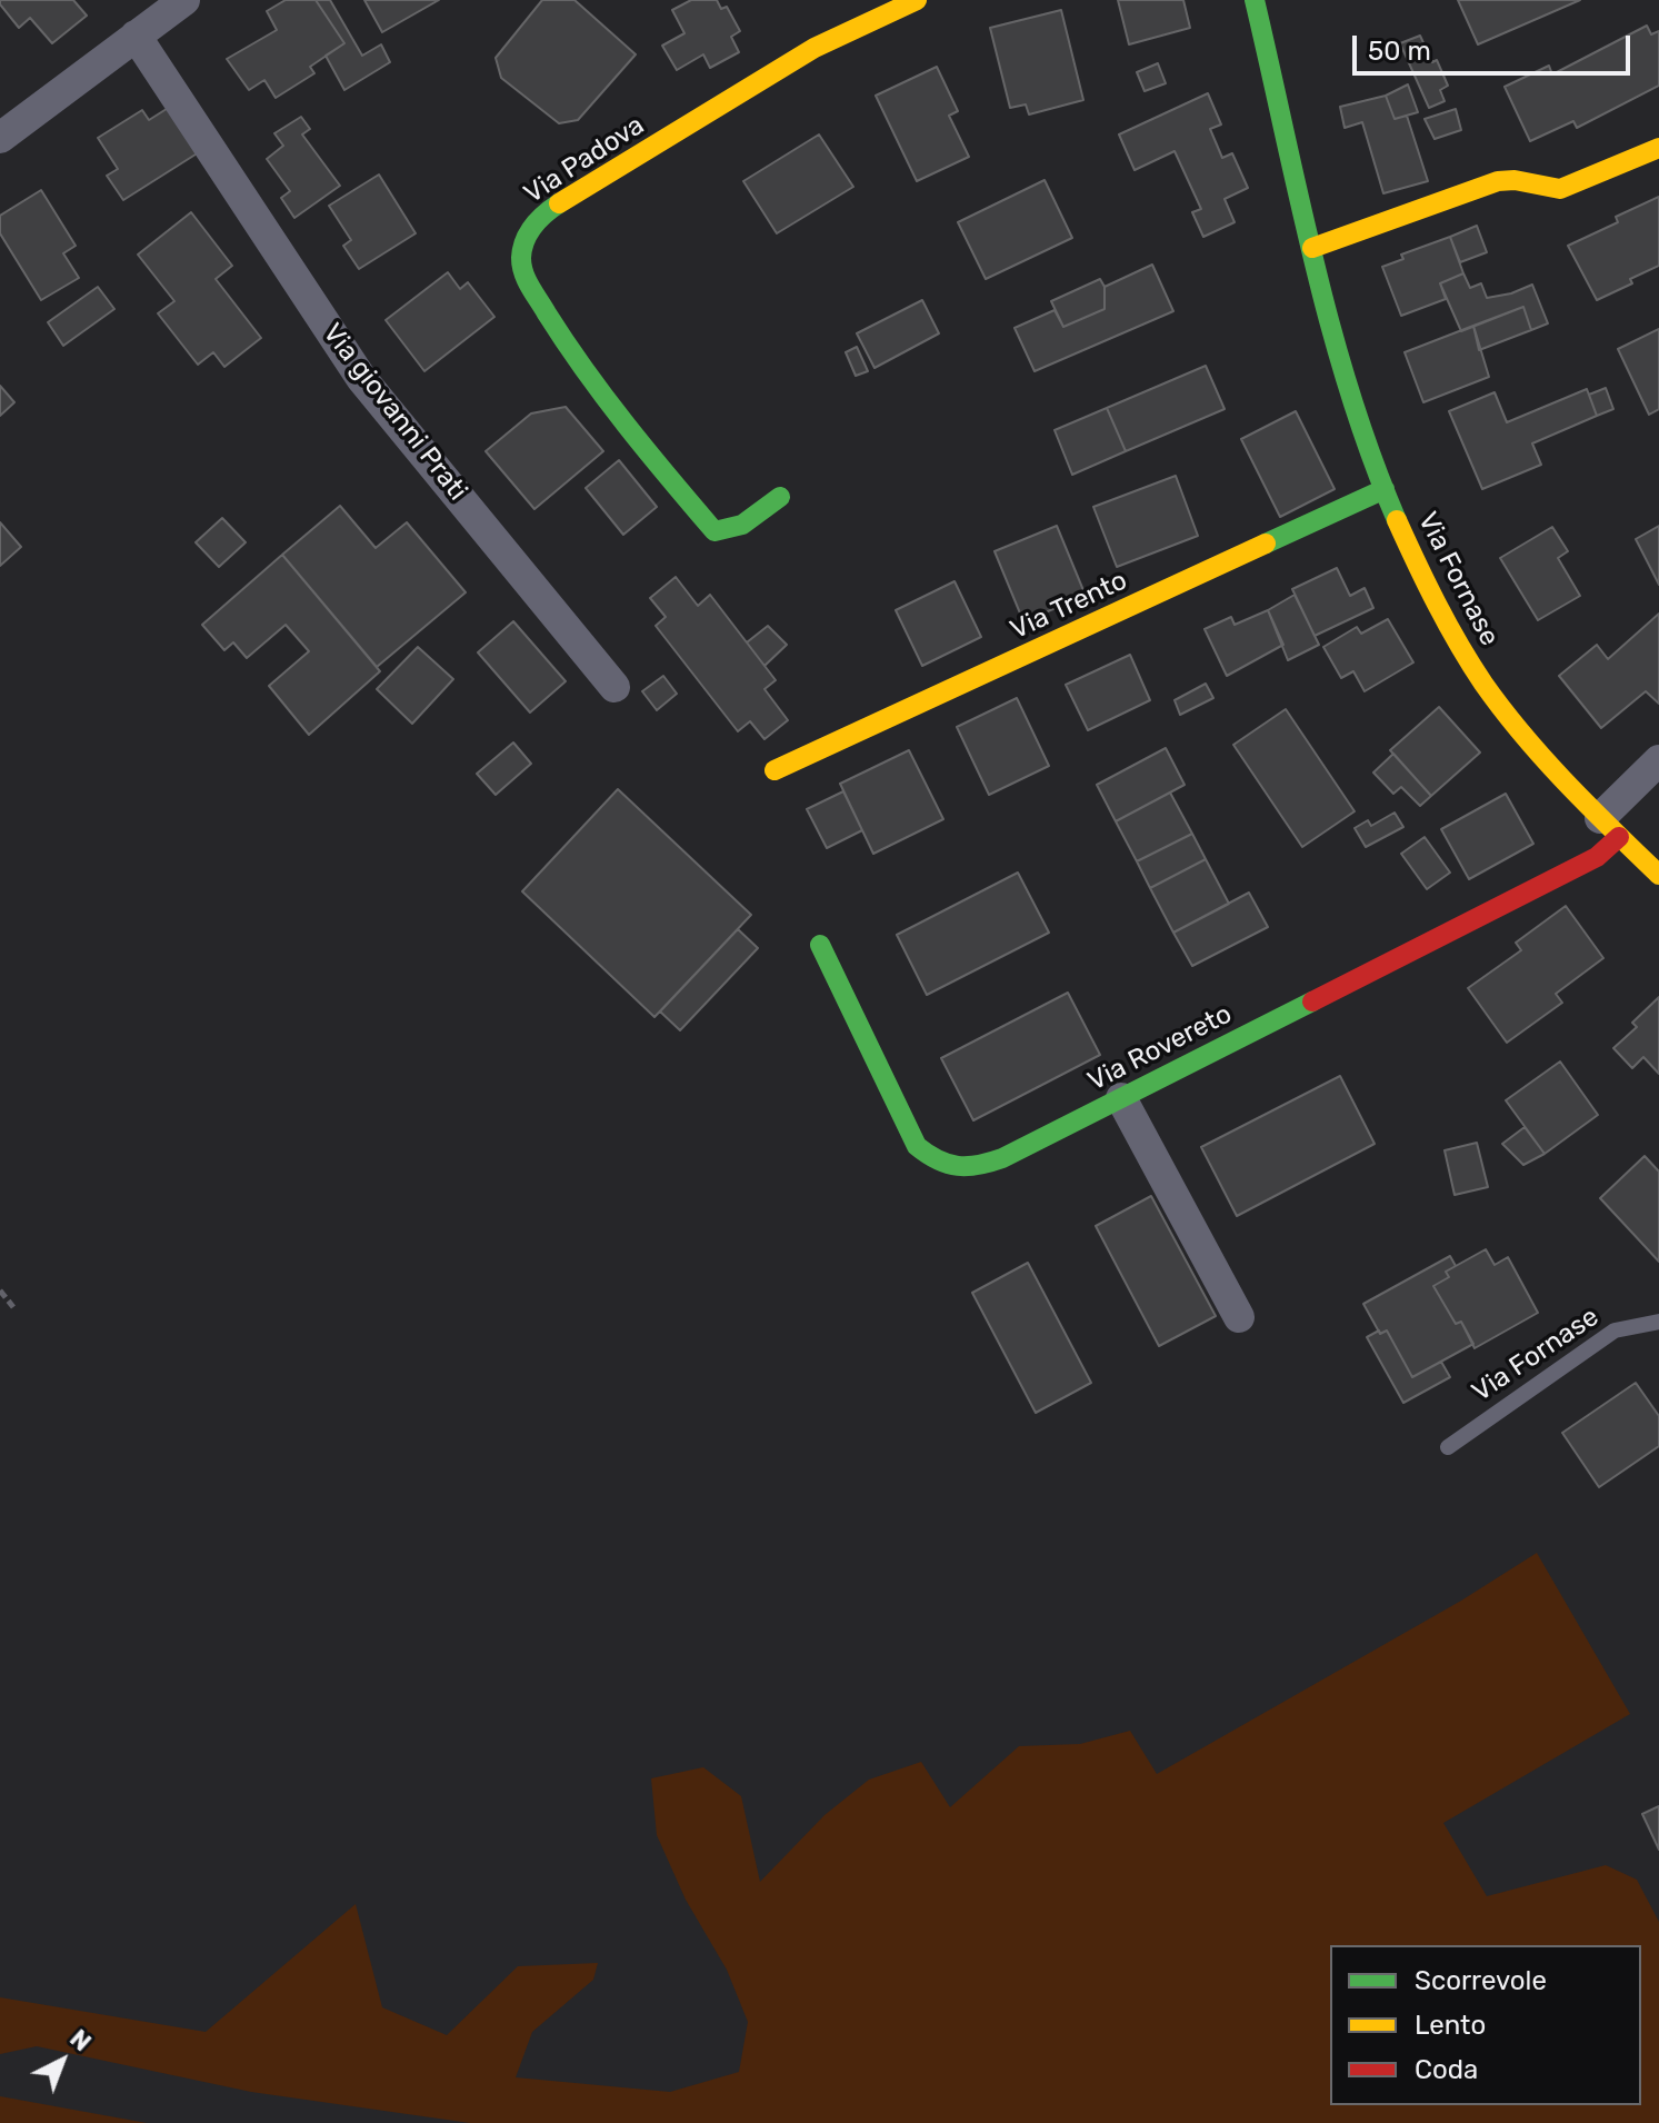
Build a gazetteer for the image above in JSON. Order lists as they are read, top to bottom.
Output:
{
  "streets": {
    "street": [
      "Via Padova",
      "Via giovanni Prati",
      "Via Fornase",
      "Via Trento",
      "Via Rovereto"
    ]
  },
  "crossings": [
    ["Via Fornase", "Via Trento"],
    ["Via Fornase", "Via Rovereto"]
  ],
  "legend": ["Scorrevole", "Lento", "Coda"],
  "scale_bar": "50 m",
  "north": "top right"
}
